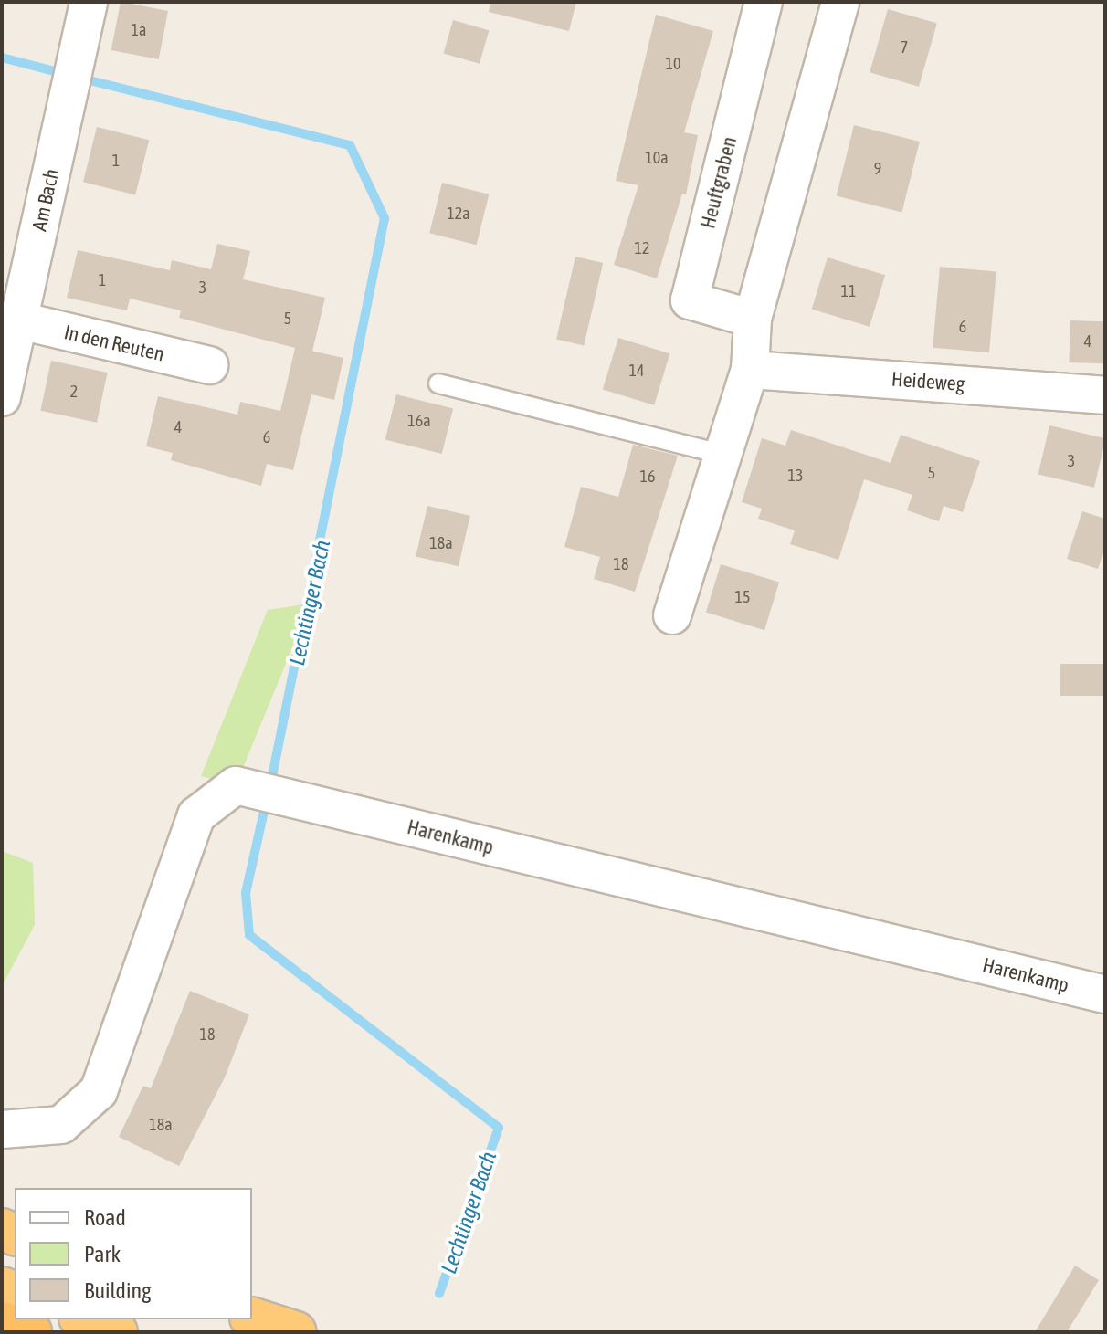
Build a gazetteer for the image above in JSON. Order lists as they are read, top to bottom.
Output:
{
  "streets": {
    "street": [
      "Heuftgraben",
      "Am Bach",
      "In den Reuten",
      "Heideweg",
      "Harenkamp"
    ]
  },
  "crossings": [
    ["Am Bach", "In den Reuten"]
  ],
  "water": ["Lechtinger Bach"],
  "house_numbers": [
    "1a",
    "7",
    "10",
    "10a",
    "1",
    "9",
    "12a",
    "12",
    "1",
    "3",
    "11",
    "5",
    "6",
    "4",
    "14",
    "2",
    "16a",
    "4",
    "6",
    "3",
    "5",
    "13",
    "16",
    "18a",
    "18",
    "15",
    "18",
    "18a"
  ],
  "legend": ["Road", "Park", "Building"]
}
